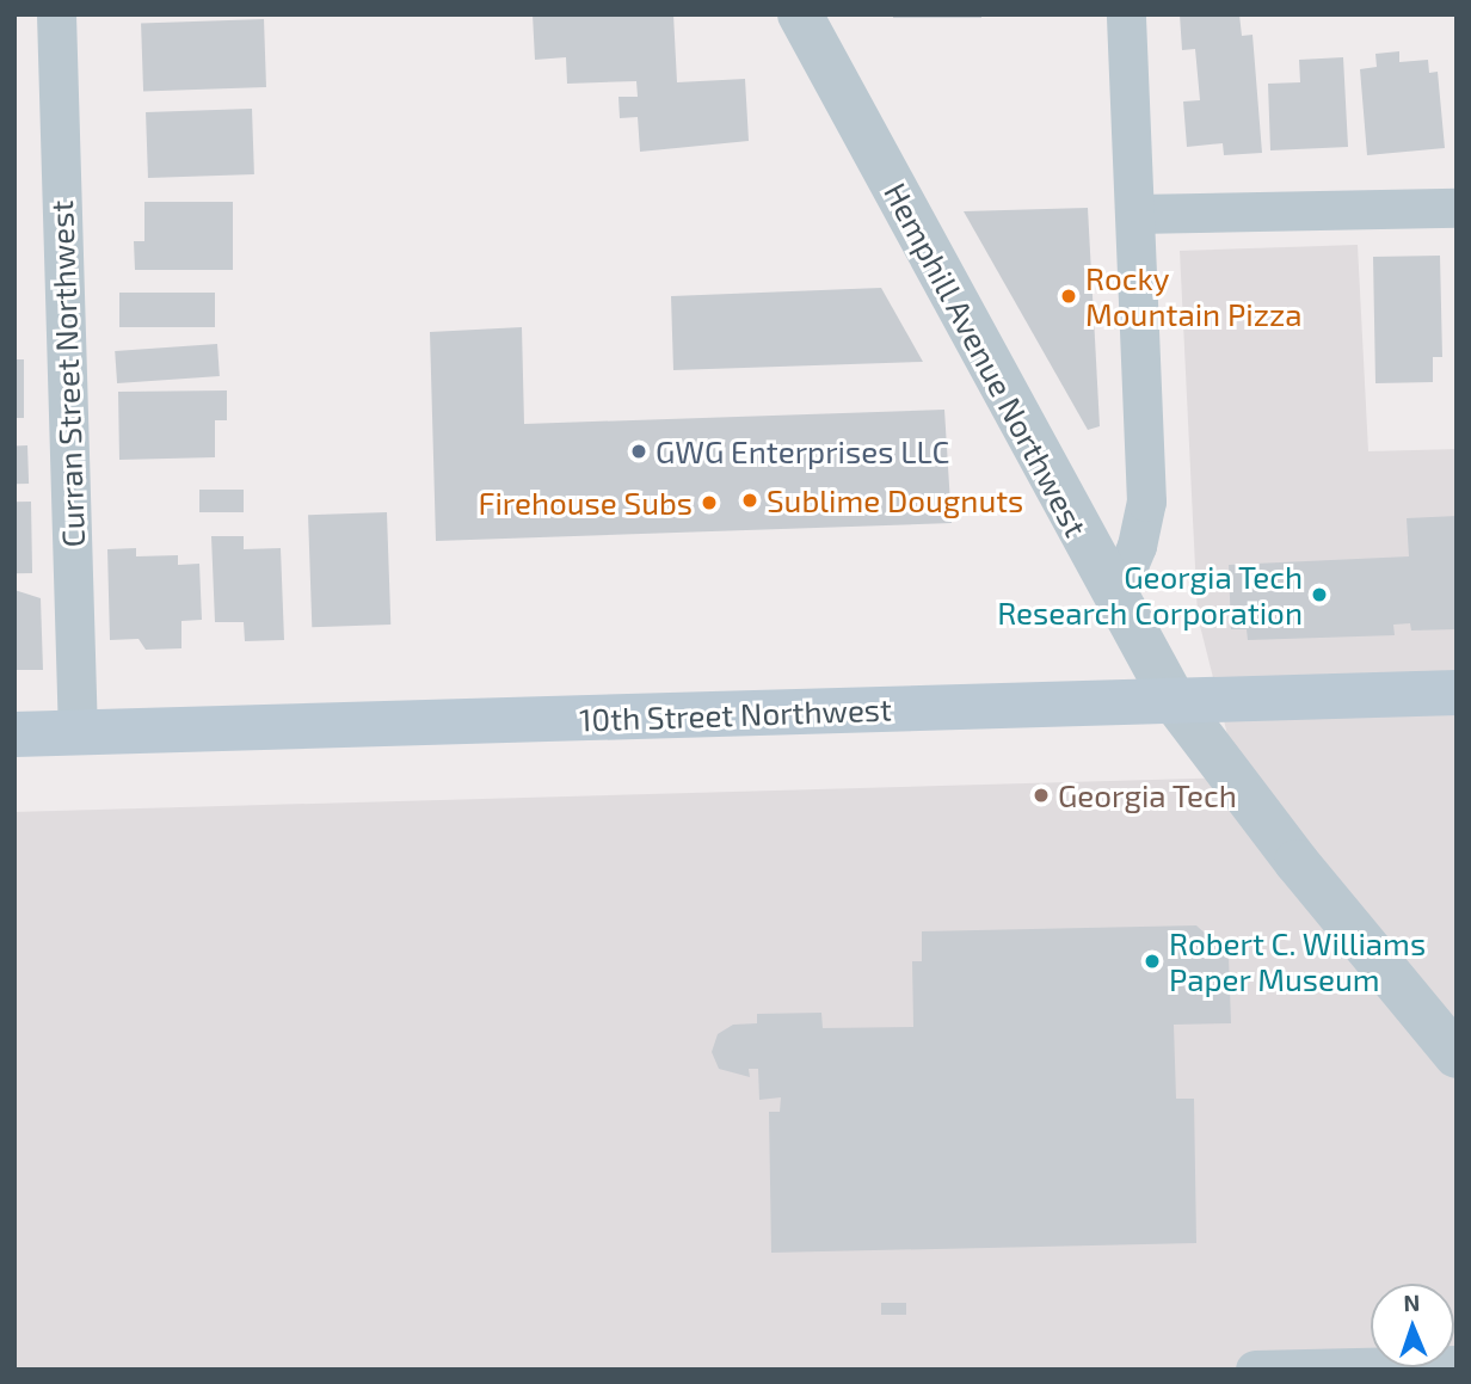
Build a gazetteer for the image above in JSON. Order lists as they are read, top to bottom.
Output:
{
  "streets": {
    "main road": ["10th Street Northwest"],
    "street": ["Hemphill Avenue Northwest", "Curran Street Northwest"]
  },
  "crossings": [
    ["Hemphill Avenue Northwest", "10th Street Northwest"],
    ["Curran Street Northwest", "10th Street Northwest"]
  ],
  "places": [
    "Rocky Mountain Pizza",
    "GWG Enterprises LLC",
    "Sublime Dougnuts",
    "Firehouse Subs",
    "Georgia Tech Research Corporation",
    "Georgia Tech",
    "Robert C. Williams Paper Museum"
  ],
  "north": "top"
}
